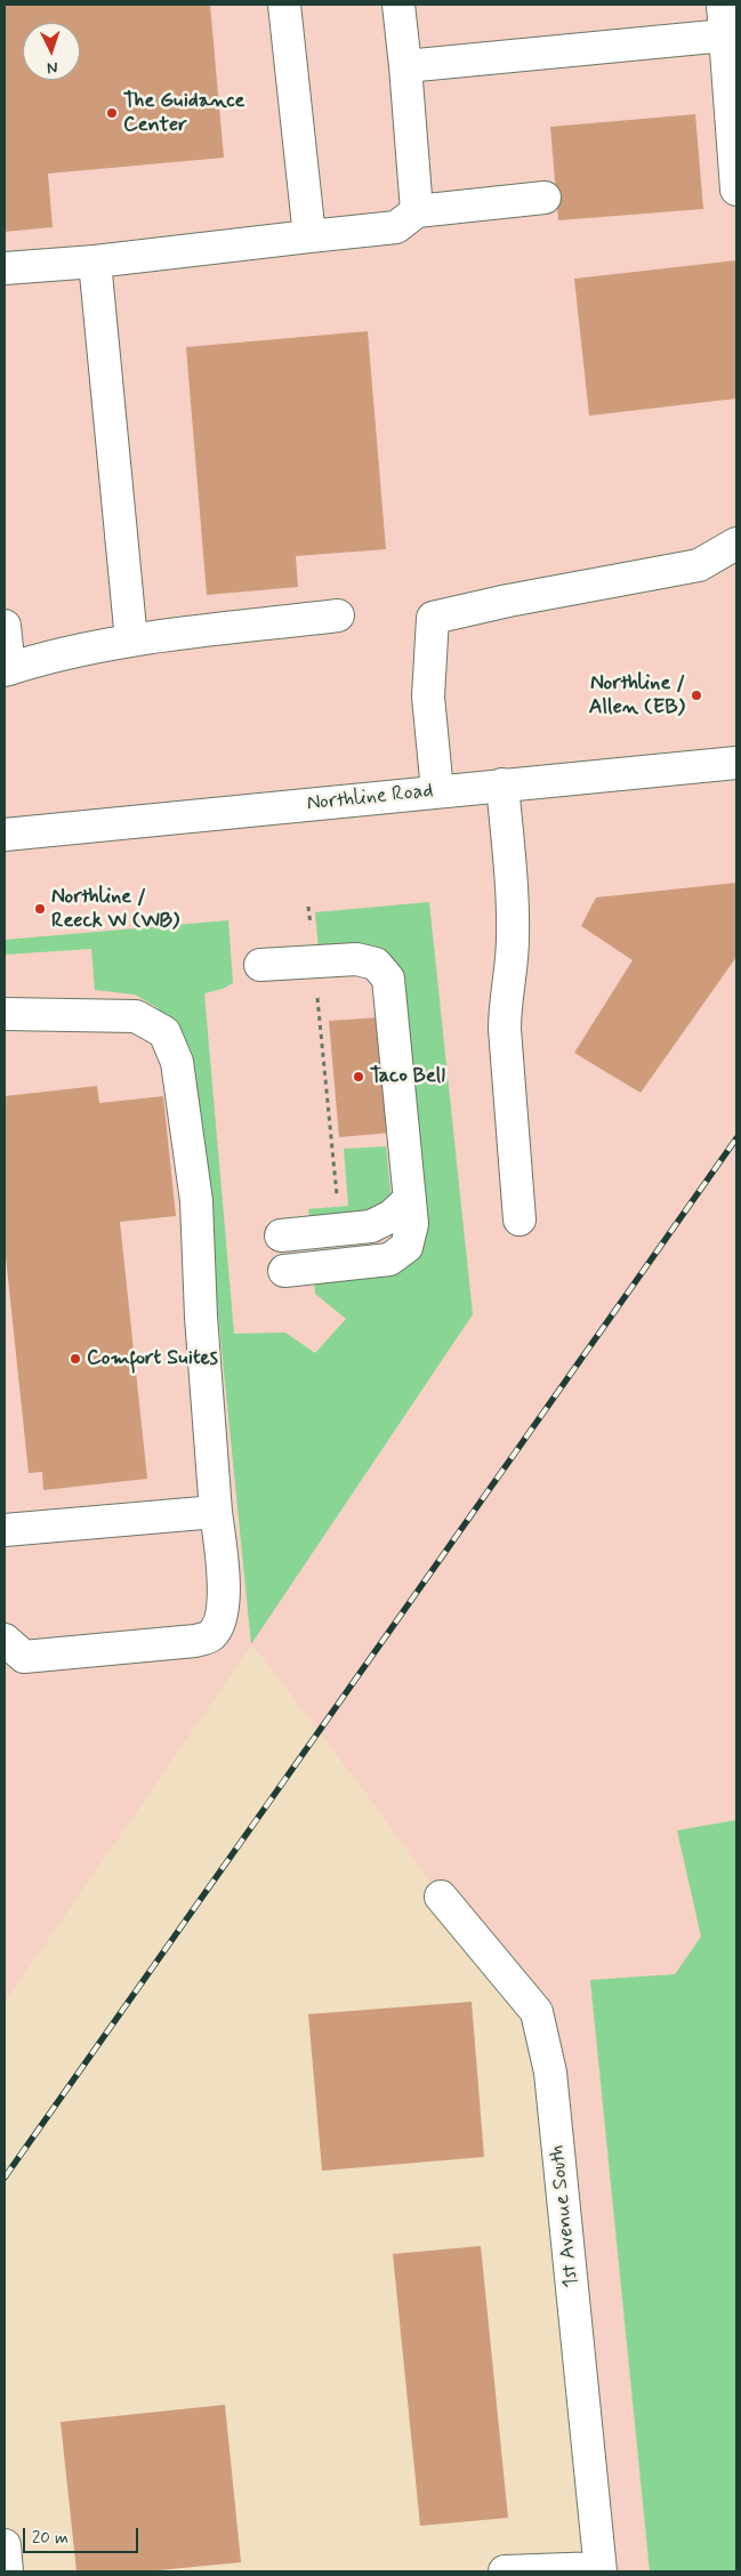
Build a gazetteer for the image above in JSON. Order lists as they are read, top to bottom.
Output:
{
  "streets": {
    "main road": ["Northline Road", "1st Avenue South"]
  },
  "places": [
    "The Guidance Center",
    "Northline / Allen (EB)",
    "Northline / Reeck W (WB)",
    "Taco Bell",
    "Comfort Suites"
  ],
  "scale_bar": "20 m",
  "north": "bottom"
}
